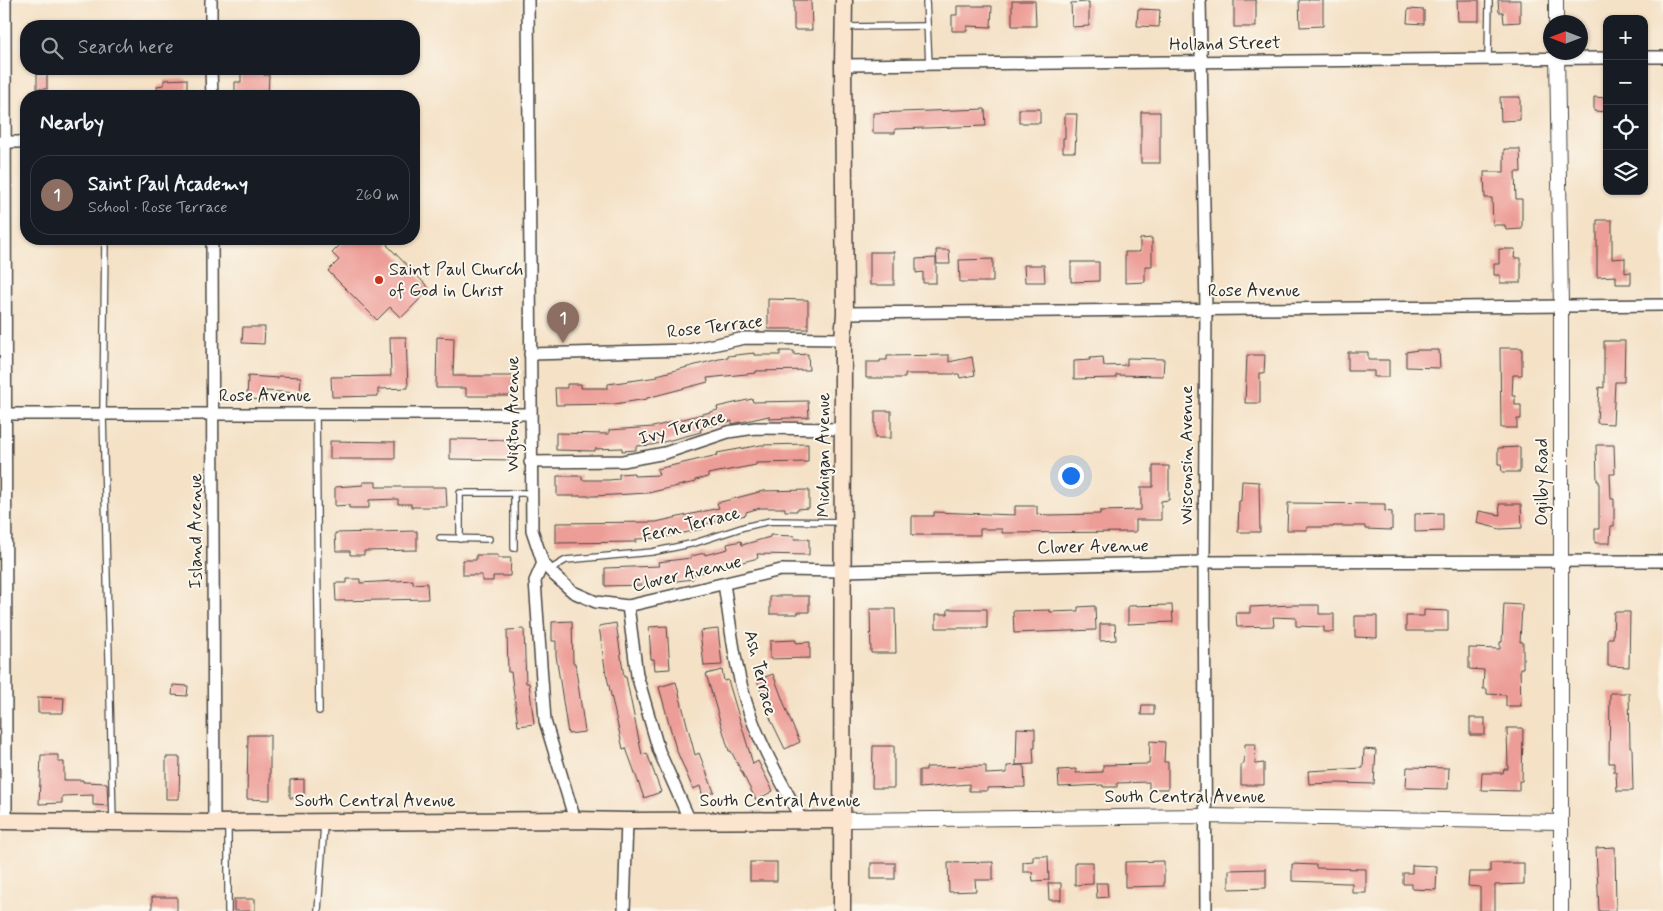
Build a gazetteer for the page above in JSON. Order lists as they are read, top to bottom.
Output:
{
  "streets": {
    "main road": ["Michigan Avenue", "South Central Avenue"],
    "street": [
      "Holland Street",
      "Rose Avenue",
      "Rose Terrace",
      "Wigton Avenue",
      "Ivy Terrace",
      "Wisconsin Avenue",
      "Ogilby Road",
      "Island Avenue",
      "Clover Avenue",
      "Ash Terrace"
    ],
    "lane": ["Fern Terrace"]
  },
  "crossings": [
    ["Holland Street", "Michigan Avenue"],
    ["Holland Street", "Wisconsin Avenue"],
    ["Rose Avenue", "Wigton Avenue"],
    ["Rose Avenue", "Michigan Avenue"],
    ["Rose Avenue", "Wisconsin Avenue"],
    ["Rose Avenue", "Ogilby Road"],
    ["Rose Avenue", "Island Avenue"],
    ["Rose Terrace", "Wigton Avenue"],
    ["Rose Terrace", "Michigan Avenue"],
    ["Wigton Avenue", "Ivy Terrace"],
    ["Wigton Avenue", "Fern Terrace"],
    ["Wigton Avenue", "Clover Avenue"],
    ["Ivy Terrace", "Michigan Avenue"],
    ["Michigan Avenue", "Fern Terrace"],
    ["Michigan Avenue", "Clover Avenue"],
    ["Michigan Avenue", "South Central Avenue"],
    ["Wisconsin Avenue", "Clover Avenue"],
    ["Wisconsin Avenue", "South Central Avenue"],
    ["Ogilby Road", "Clover Avenue"],
    ["Ogilby Road", "South Central Avenue"],
    ["Fern Terrace", "Clover Avenue"],
    ["Island Avenue", "South Central Avenue"],
    ["Clover Avenue", "Ash Terrace"],
    ["Ash Terrace", "South Central Avenue"]
  ],
  "places": ["Saint Paul Church of God in Christ"],
  "north": "left",
  "page": {
    "map_buttons": ["+", "−"],
    "search": "Search here",
    "heading": "Nearby",
    "list": [
      {
        "mark": "1",
        "name": "Saint Paul Academy",
        "note": "School · Rose Terrace",
        "value": "260 m"
      }
    ],
    "pins": "1"
  }
}
